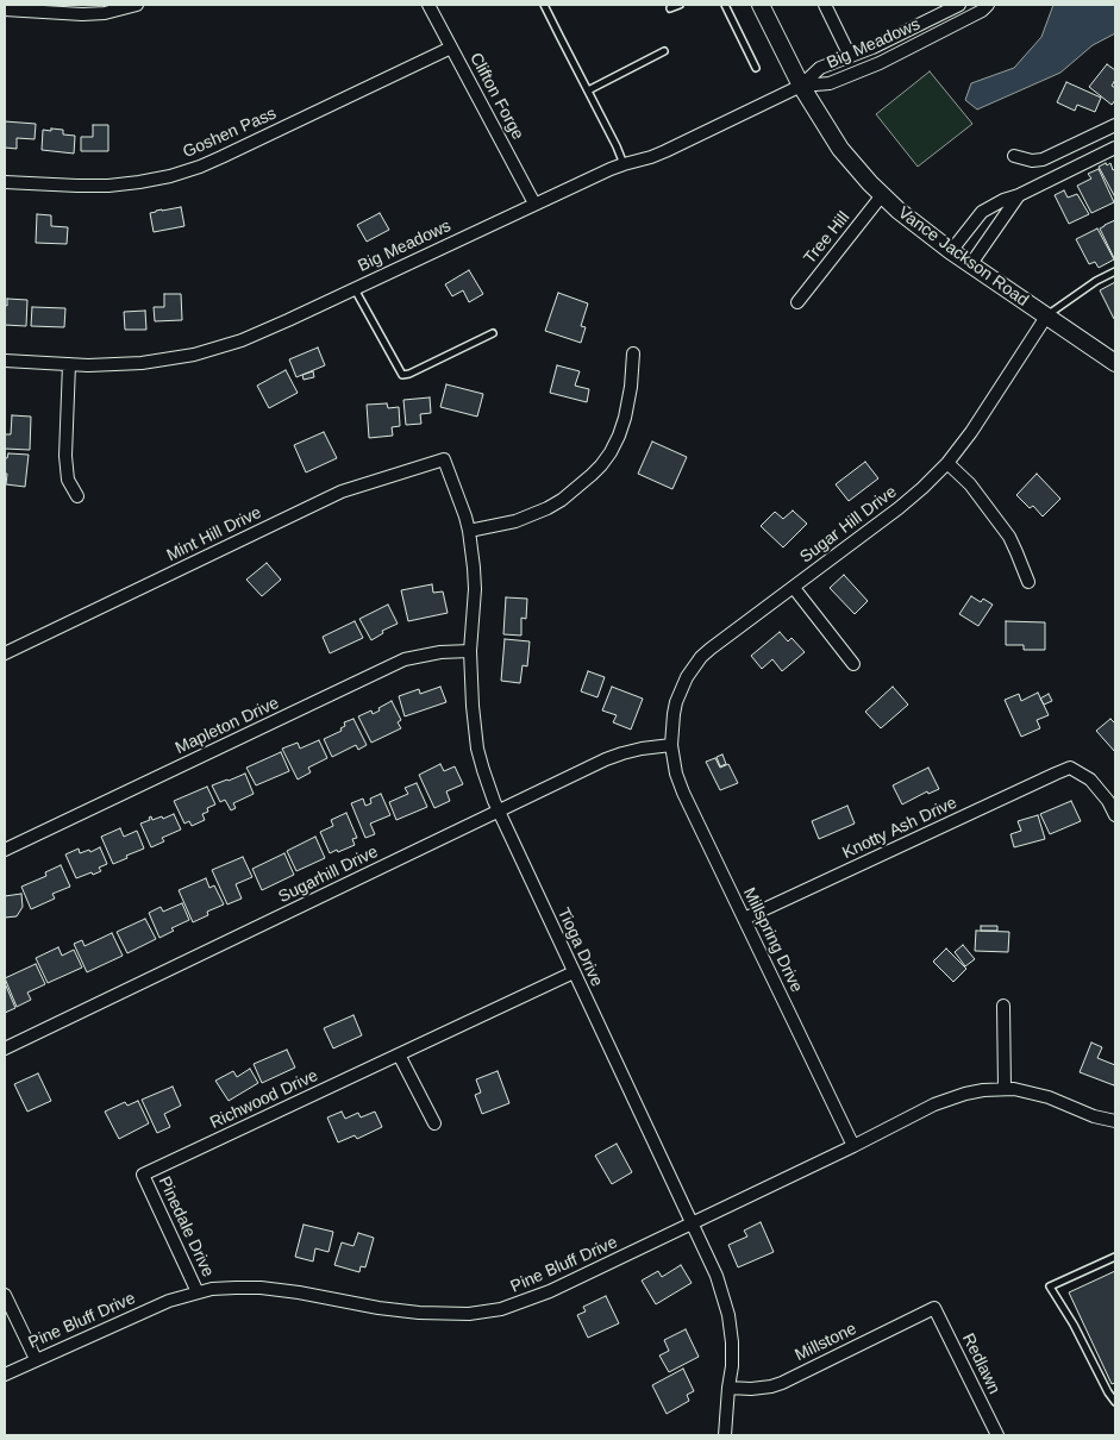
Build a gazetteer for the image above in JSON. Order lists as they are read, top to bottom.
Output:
{
  "streets": {
    "main road": ["Vance Jackson Road"],
    "street": [
      "Big Meadows",
      "Clifton Forge",
      "Goshen Pass",
      "Tree Hill",
      "Sugar Hill Drive",
      "Mint Hill Drive",
      "Mapleton Drive",
      "Knotty Ash Drive",
      "Sugarhill Drive",
      "Millspring Drive",
      "Tioga Drive",
      "Richwood Drive",
      "Pinedale Drive",
      "Pine Bluff Drive",
      "Millstone",
      "Redlawn"
    ]
  },
  "crossings": [
    ["Big Meadows", "Clifton Forge"],
    ["Big Meadows", "Vance Jackson Road"],
    ["Clifton Forge", "Goshen Pass"],
    ["Tree Hill", "Vance Jackson Road"],
    ["Vance Jackson Road", "Sugar Hill Drive"],
    ["Sugar Hill Drive", "Sugarhill Drive"],
    ["Sugar Hill Drive", "Millspring Drive"],
    ["Mint Hill Drive", "Tioga Drive"],
    ["Mapleton Drive", "Tioga Drive"],
    ["Knotty Ash Drive", "Millspring Drive"],
    ["Sugarhill Drive", "Millspring Drive"],
    ["Sugarhill Drive", "Tioga Drive"],
    ["Millspring Drive", "Pine Bluff Drive"],
    ["Tioga Drive", "Richwood Drive"],
    ["Tioga Drive", "Pine Bluff Drive"],
    ["Tioga Drive", "Millstone"],
    ["Richwood Drive", "Pinedale Drive"],
    ["Pinedale Drive", "Pine Bluff Drive"],
    ["Millstone", "Redlawn"]
  ]
}
